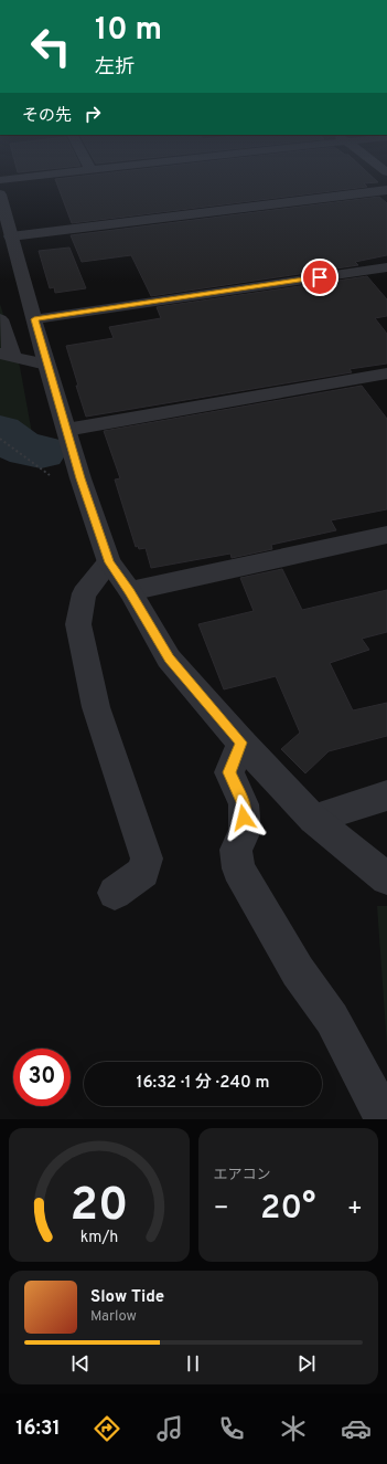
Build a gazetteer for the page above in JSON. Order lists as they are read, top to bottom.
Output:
{
  "page": {
    "turn": ["10 m", "左折"],
    "then": "その先",
    "limit": "30",
    "trip": "16:32 · 1 分 · 240 m",
    "tile": "エアコン",
    "heat": ["−", "20°", "+"],
    "song": ["Slow Tide", "Marlow"],
    "tabs": "16:31",
    "gauge": ["20", "km/h"]
  }
}
